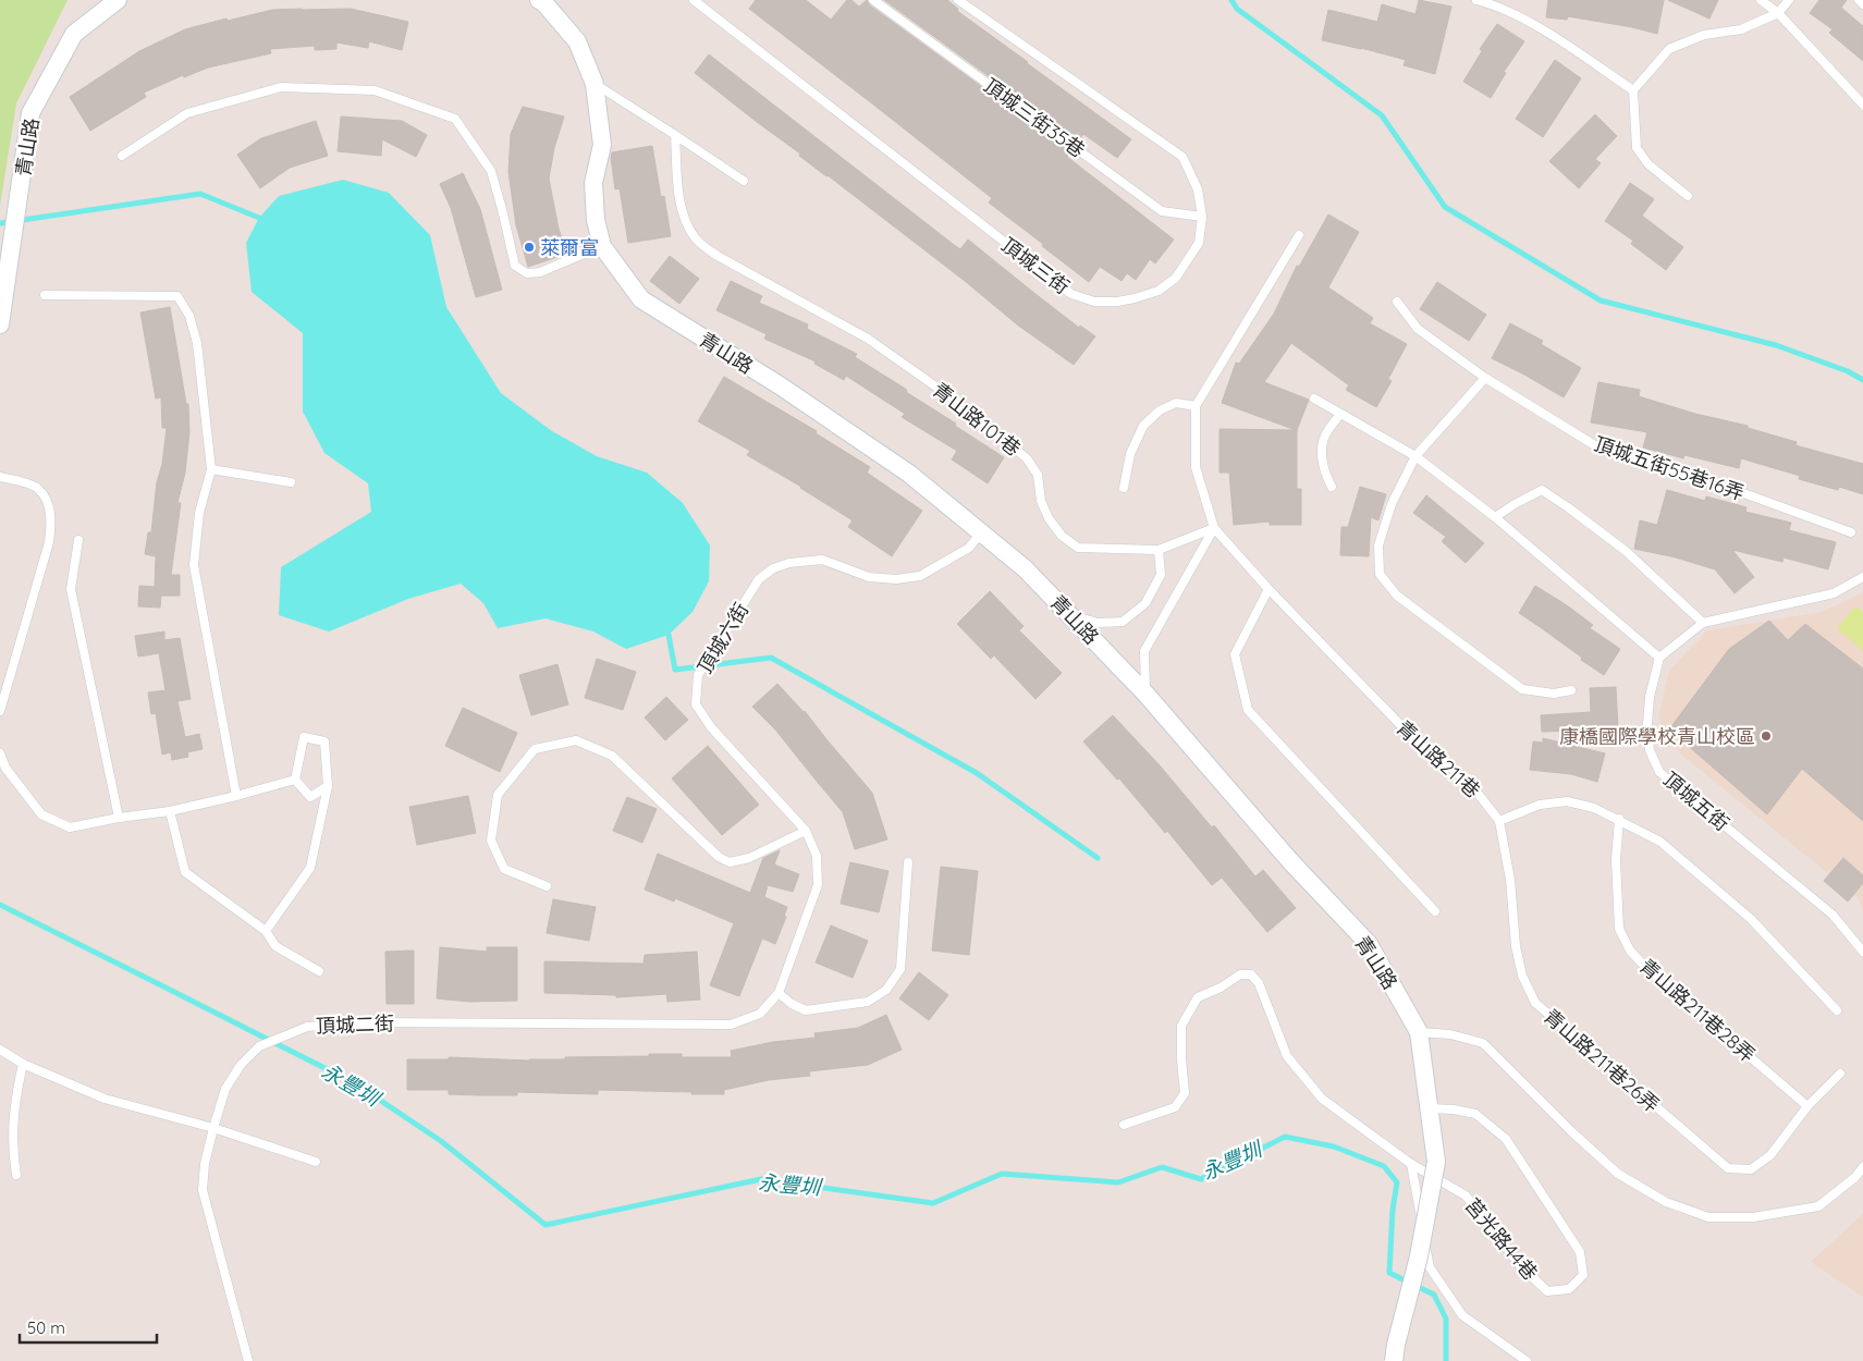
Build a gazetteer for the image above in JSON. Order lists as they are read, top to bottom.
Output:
{
  "streets": {
    "street": ["青山路"],
    "lane": [
      "頂城三街35巷",
      "頂城三街",
      "青山路101巷",
      "頂城五街55巷16弄",
      "頂城六街",
      "青山路211巷",
      "頂城五街",
      "青山路211巷28弄",
      "頂城二街",
      "青山路211巷26弄",
      "莒光路44巷"
    ]
  },
  "crossings": [
    ["頂城三街35巷", "頂城三街"],
    ["青山路", "頂城六街"],
    ["青山路", "莒光路44巷"],
    ["青山路101巷", "青山路211巷"],
    ["頂城六街", "頂城二街"],
    ["青山路211巷", "青山路211巷26弄"],
    ["青山路211巷28弄", "青山路211巷26弄"]
  ],
  "water": ["永豐圳"],
  "places": ["萊爾富", "康橋國際學校青山校區"],
  "scale_bar": "50 m"
}
